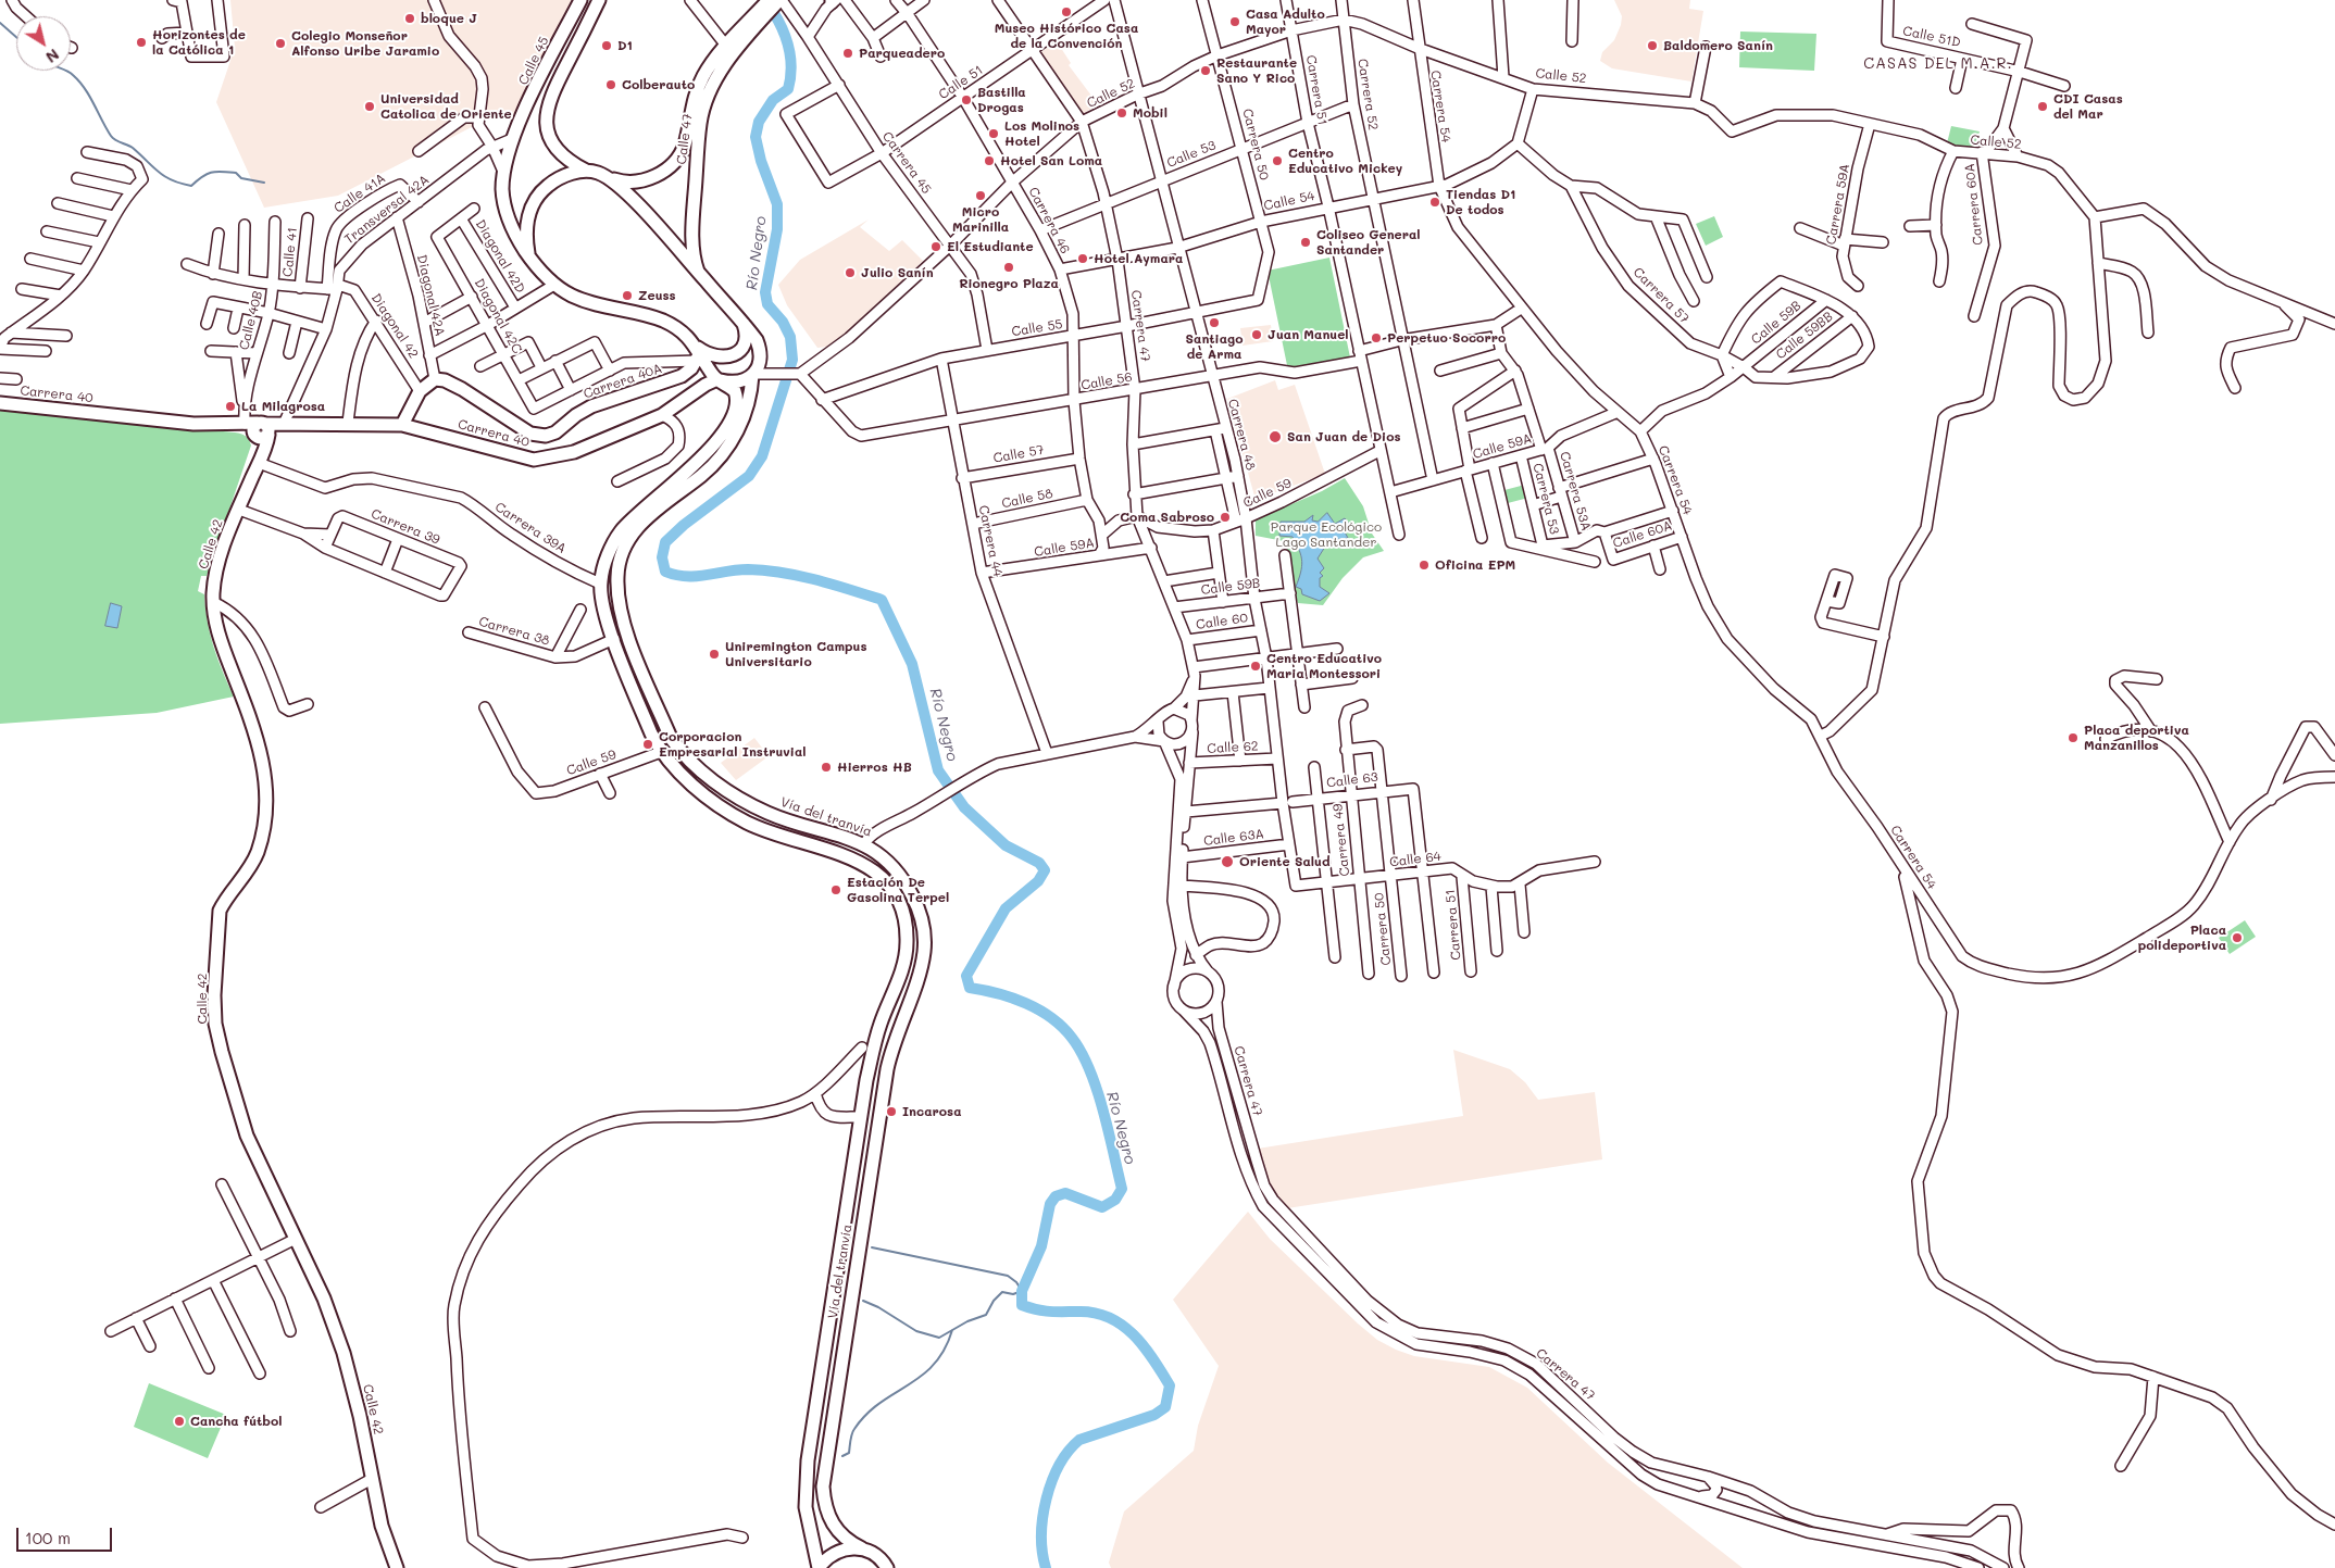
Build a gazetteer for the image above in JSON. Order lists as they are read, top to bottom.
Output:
{
  "streets": {
    "main road": [
      "Calle 45",
      "Calle 47",
      "Carrera 40A",
      "Carrera 40",
      "Calle 42",
      "Vía del tranvía"
    ],
    "street": [
      "Calle 51D",
      "Calle 52",
      "Calle 51",
      "Carrera 51",
      "Carrera 52",
      "Carrera 54",
      "Carrera 50",
      "Calle 53",
      "Carrera 45",
      "Calle 41A",
      "Calle 54",
      "Carrera 59A",
      "Carrera 60A",
      "Transversal 42A",
      "Carrera 46",
      "Calle 41",
      "Diagonal 42D",
      "Diagonal 42A",
      "Carrera 57",
      "Diagonal 42C",
      "Calle 40B",
      "Calle 59B",
      "Diagonal 42",
      "Carrera 47",
      "Calle 55",
      "Calle 59BB",
      "Calle 56",
      "Carrera 48",
      "Calle 59A",
      "Calle 57",
      "Carrera 53A",
      "Calle 59",
      "Calle 58",
      "Carrera 53",
      "Carrera 39",
      "Carrera 39A",
      "Calle 60A",
      "Carrera 44",
      "Calle 60",
      "Carrera 38",
      "Calle 62",
      "Calle 63",
      "Calle 63A",
      "Carrera 49",
      "Calle 64"
    ]
  },
  "crossings": [
    ["Calle 51D", "Carrera 60A"],
    ["Calle 45", "Transversal 42A"],
    ["Calle 45", "Carrera 40A"],
    ["Calle 52", "Carrera 51"],
    ["Calle 52", "Carrera 52"],
    ["Calle 52", "Carrera 54"],
    ["Calle 52", "Carrera 50"],
    ["Calle 52", "Carrera 45"],
    ["Calle 52", "Carrera 59A"],
    ["Calle 52", "Carrera 60A"],
    ["Calle 52", "Carrera 46"],
    ["Calle 52", "Carrera 47"],
    ["Calle 52", "Carrera 48"],
    ["Calle 51", "Carrera 45"],
    ["Calle 51", "Carrera 46"],
    ["Calle 51", "Carrera 47"],
    ["Carrera 51", "Calle 53"],
    ["Carrera 51", "Calle 54"],
    ["Carrera 51", "Calle 56"],
    ["Carrera 51", "Calle 59A"],
    ["Carrera 51", "Calle 59"],
    ["Carrera 51", "Calle 64"],
    ["Carrera 52", "Calle 53"],
    ["Carrera 52", "Calle 54"],
    ["Carrera 52", "Calle 56"],
    ["Carrera 52", "Calle 59A"],
    ["Carrera 54", "Calle 54"],
    ["Carrera 54", "Calle 59B"],
    ["Carrera 54", "Calle 56"],
    ["Carrera 54", "Calle 59A"],
    ["Carrera 54", "Calle 60A"],
    ["Calle 47", "Carrera 45"],
    ["Carrera 50", "Calle 53"],
    ["Carrera 50", "Calle 54"],
    ["Carrera 50", "Calle 55"],
    ["Carrera 50", "Calle 63"],
    ["Carrera 50", "Carrera 49"],
    ["Carrera 50", "Calle 64"],
    ["Calle 53", "Carrera 46"],
    ["Calle 53", "Carrera 47"],
    ["Calle 53", "Carrera 48"],
    ["Carrera 45", "Calle 55"],
    ["Calle 41A", "Transversal 42A"],
    ["Calle 54", "Carrera 46"],
    ["Calle 54", "Carrera 57"],
    ["Calle 54", "Carrera 47"],
    ["Calle 54", "Carrera 48"],
    ["Transversal 42A", "Diagonal 42A"],
    ["Transversal 42A", "Calle 40B"],
    ["Transversal 42A", "Diagonal 42"],
    ["Transversal 42A", "Carrera 40"],
    ["Carrera 46", "Calle 55"],
    ["Carrera 46", "Calle 56"],
    ["Carrera 46", "Calle 59A"],
    ["Carrera 46", "Calle 57"],
    ["Carrera 46", "Calle 58"],
    ["Calle 41", "Diagonal 42"],
    ["Diagonal 42D", "Diagonal 42C"],
    ["Diagonal 42A", "Carrera 40A"],
    ["Carrera 57", "Calle 59B"],
    ["Carrera 57", "Calle 59BB"],
    ["Calle 40B", "Diagonal 42"],
    ["Calle 40B", "Carrera 40"],
    ["Calle 59B", "Carrera 47"],
    ["Calle 59B", "Carrera 48"],
    ["Carrera 47", "Calle 55"],
    ["Carrera 47", "Calle 56"],
    ["Carrera 47", "Calle 59A"],
    ["Carrera 47", "Calle 59"],
    ["Carrera 47", "Calle 60"],
    ["Calle 55", "Calle 56"],
    ["Calle 55", "Carrera 48"],
    ["Calle 55", "Carrera 44"],
    ["Calle 56", "Carrera 48"],
    ["Calle 56", "Carrera 53"],
    ["Calle 56", "Carrera 44"],
    ["Carrera 40", "Vía del tranvía"],
    ["Carrera 48", "Calle 59"],
    ["Carrera 48", "Calle 60"],
    ["Carrera 48", "Calle 62"],
    ["Carrera 48", "Calle 63A"],
    ["Carrera 48", "Calle 64"],
    ["Calle 59A", "Carrera 53A"],
    ["Calle 59A", "Carrera 53"],
    ["Calle 59A", "Carrera 44"],
    ["Calle 57", "Carrera 44"],
    ["Carrera 53A", "Carrera 53"],
    ["Calle 59", "Vía del tranvía"],
    ["Calle 58", "Carrera 44"],
    ["Carrera 39A", "Calle 42"],
    ["Carrera 39A", "Vía del tranvía"],
    ["Carrera 38", "Vía del tranvía"],
    ["Calle 63", "Carrera 49"],
    ["Calle 63", "Calle 64"],
    ["Carrera 49", "Calle 64"]
  ],
  "districts": ["CASAS DEL M.A.R."],
  "water": ["Río Negro"],
  "parks": ["Parque Ecológico Lago Santander"],
  "places": [
    "Museo Histórico Casa de la Convención",
    "bloque J",
    "Casa Adulto Mayor",
    "Horizontes de la Católica 1",
    "Colegio Monseñor Alfonso Uribe Jaramio",
    "D1",
    "Baldomero Sanín",
    "Parqueadero",
    "Restaurante Sano Y Rico",
    "Colberauto",
    "Bastilla Drogas",
    "Universidad Catolica de Oriente",
    "CDI Casas del Mar",
    "Mobil",
    "Los Molinos Hotel",
    "Hotel San Loma",
    "Centro Educativo Mickey",
    "Micro Marinilla",
    "Tiendas D1 De todos",
    "Coliseo General Santander",
    "El Estudiante",
    "Hotel Aymara",
    "Rionegro Plaza",
    "Julio Sanín",
    "Zeuss",
    "Santiago de Arma",
    "Juan Manuel",
    "Perpetuo Socorro",
    "La Milagrosa",
    "San Juan de Dios",
    "Coma Sabroso",
    "Oficina EPM",
    "Uniremington Campus Universitario",
    "Centro Educativo Maria Montessori",
    "Placa deportiva Manzanillos",
    "Corporacion Empresarial Instruvial",
    "Hierros HB",
    "Oriente Salud",
    "Estación De Gasolina Terpel",
    "Placa polideportiva",
    "Incarosa",
    "Cancha fútbol"
  ],
  "scale_bar": "100 m",
  "north": "bottom right"
}
